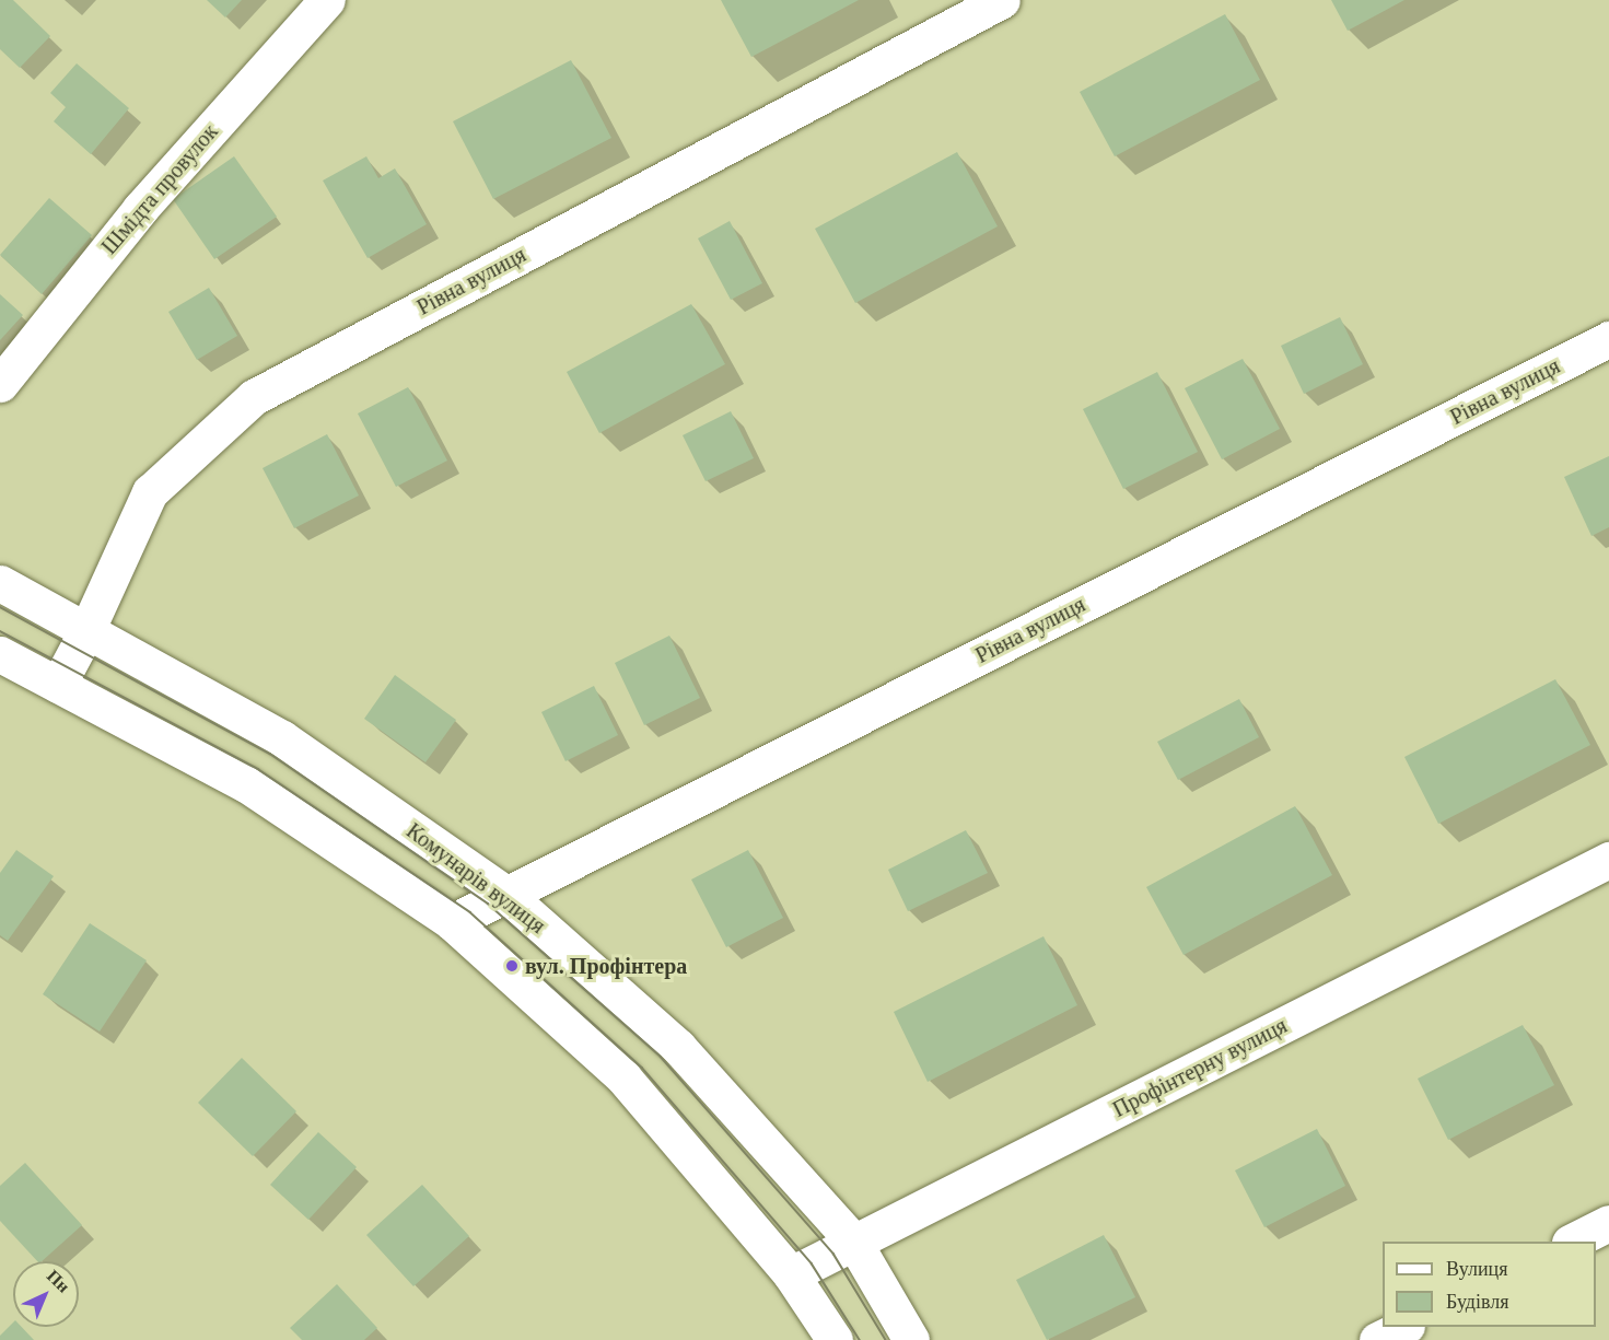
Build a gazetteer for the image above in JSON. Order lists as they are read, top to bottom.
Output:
{
  "streets": {
    "street": [
      "Шмідта провулок",
      "Рівна вулиця",
      "Комунарів вулиця",
      "Профінтерну вулиця"
    ]
  },
  "crossings": [
    ["Рівна вулиця", "Комунарів вулиця"],
    ["Комунарів вулиця", "Профінтерну вулиця"]
  ],
  "places": ["вул. Профінтера"],
  "legend": ["Вулиця", "Будівля"],
  "north": "top right"
}
